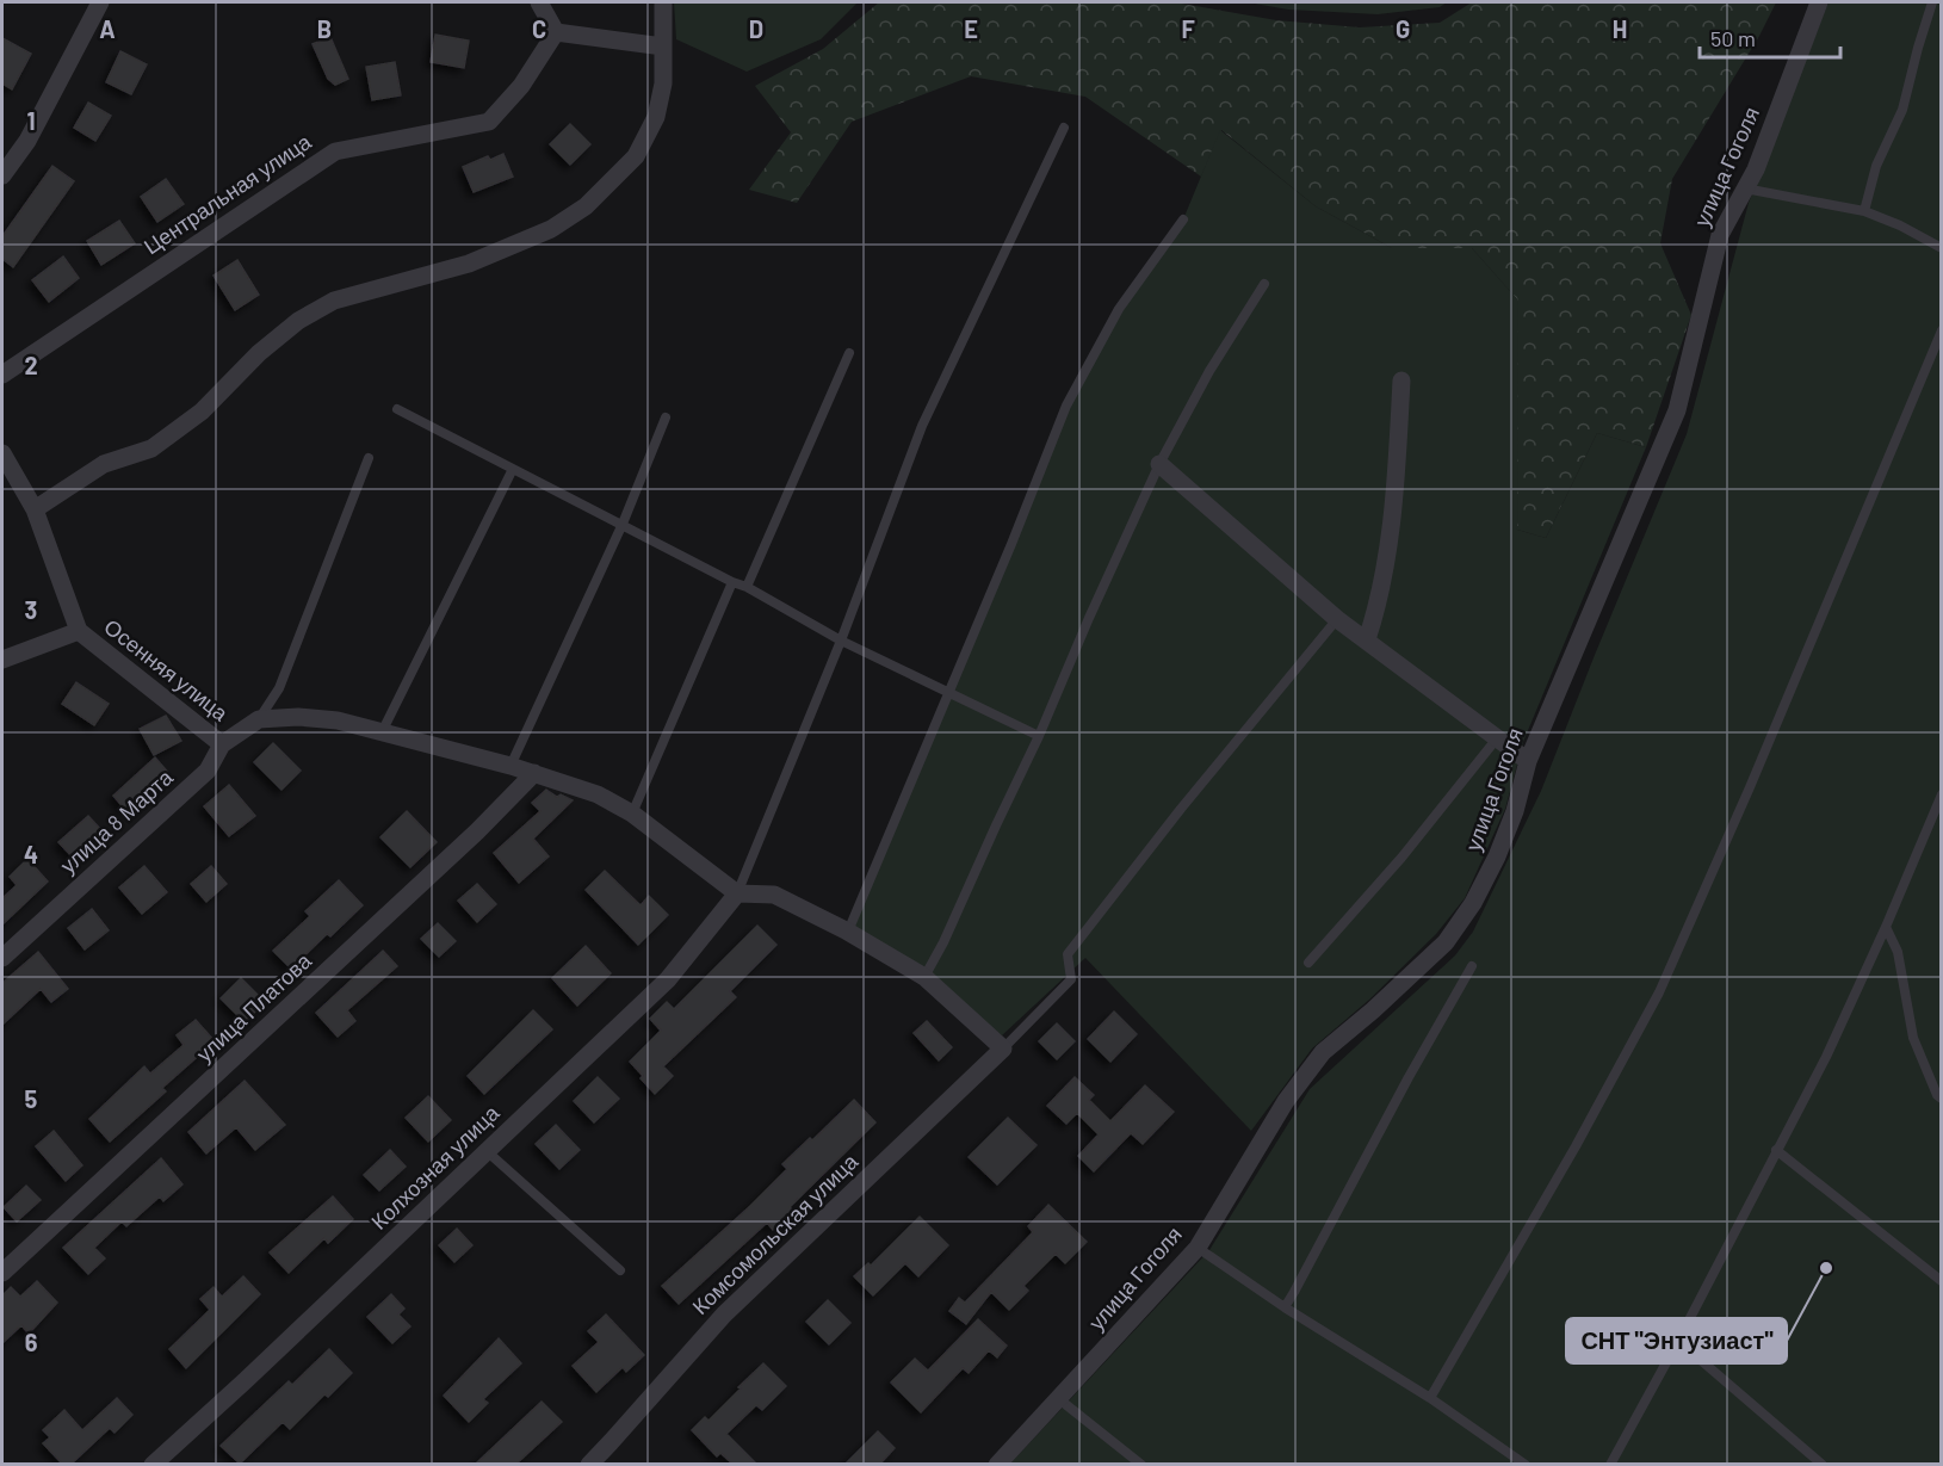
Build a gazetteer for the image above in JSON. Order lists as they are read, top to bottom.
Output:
{
  "streets": {
    "street": [
      "улица Гоголя",
      "Центральная улица",
      "Осенняя улица",
      "улица 8 Марта",
      "улица Платова",
      "Колхозная улица",
      "Комсомольская улица"
    ]
  },
  "crossings": [
    ["Осенняя улица", "улица 8 Марта"]
  ],
  "places": ["СНТ \"Энтузиаст\""],
  "scale_bar": "50 m",
  "grid": {
    "columns": [
      "A",
      "B",
      "C",
      "D",
      "E",
      "F",
      "G",
      "H"
    ],
    "rows": [
      "1",
      "2",
      "3",
      "4",
      "5",
      "6"
    ]
  }
}
